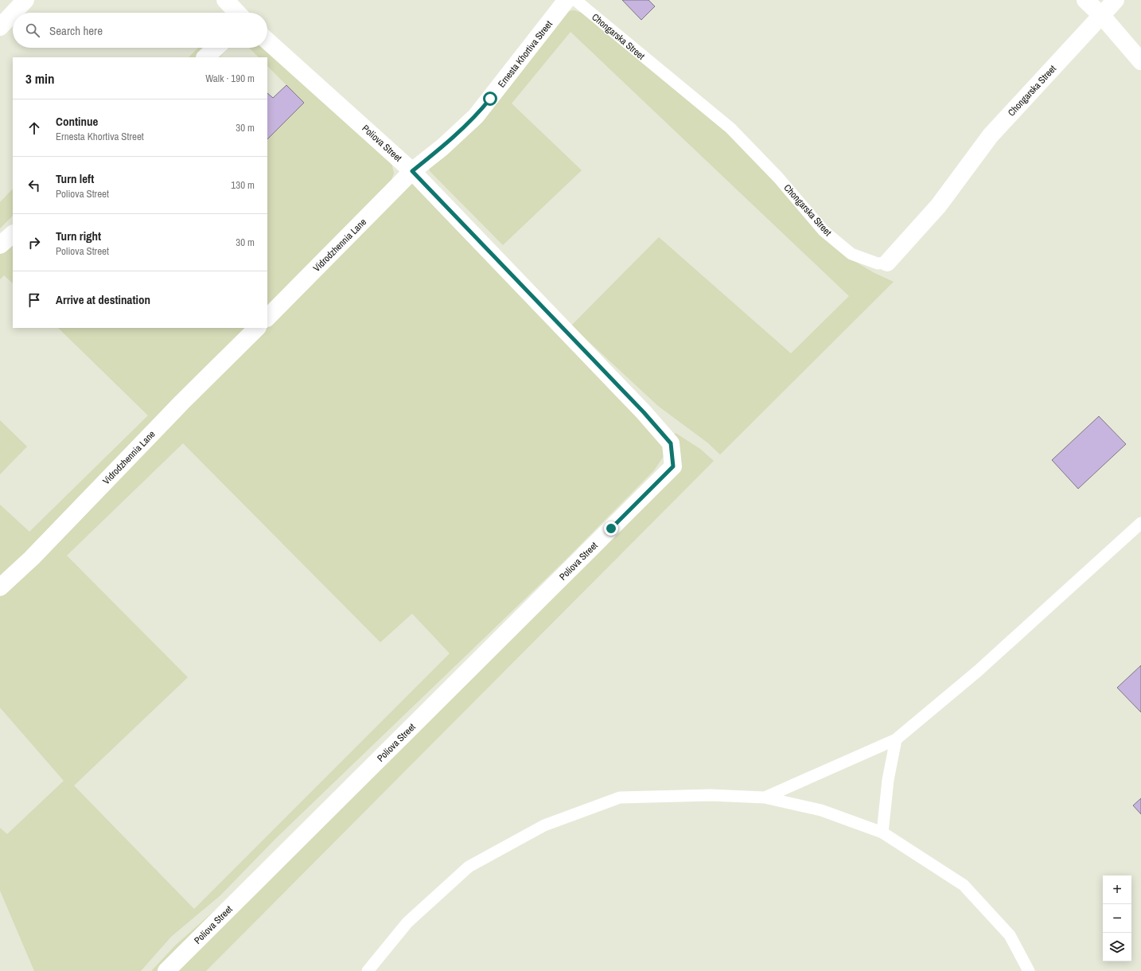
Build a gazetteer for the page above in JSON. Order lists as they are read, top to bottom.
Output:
{
  "streets": {
    "street": [
      "Chongarska Street",
      "Ernesta Khortiva Street",
      "Poliova Street",
      "Vidrodzhennia Lane"
    ]
  },
  "crossings": [
    ["Ernesta Khortiva Street", "Poliova Street"],
    ["Ernesta Khortiva Street", "Vidrodzhennia Lane"],
    ["Poliova Street", "Vidrodzhennia Lane"]
  ],
  "page": {
    "search": "Search here",
    "heading": ["3 min", "Walk · 190 m"],
    "list": [
      ["Continue", "Ernesta Khortiva Street", "30 m"],
      ["Turn left", "Poliova Street", "130 m"],
      ["Turn right", "Poliova Street", "30 m"],
      "Arrive at destination"
    ],
    "map_buttons": ["+", "−"]
  }
}
